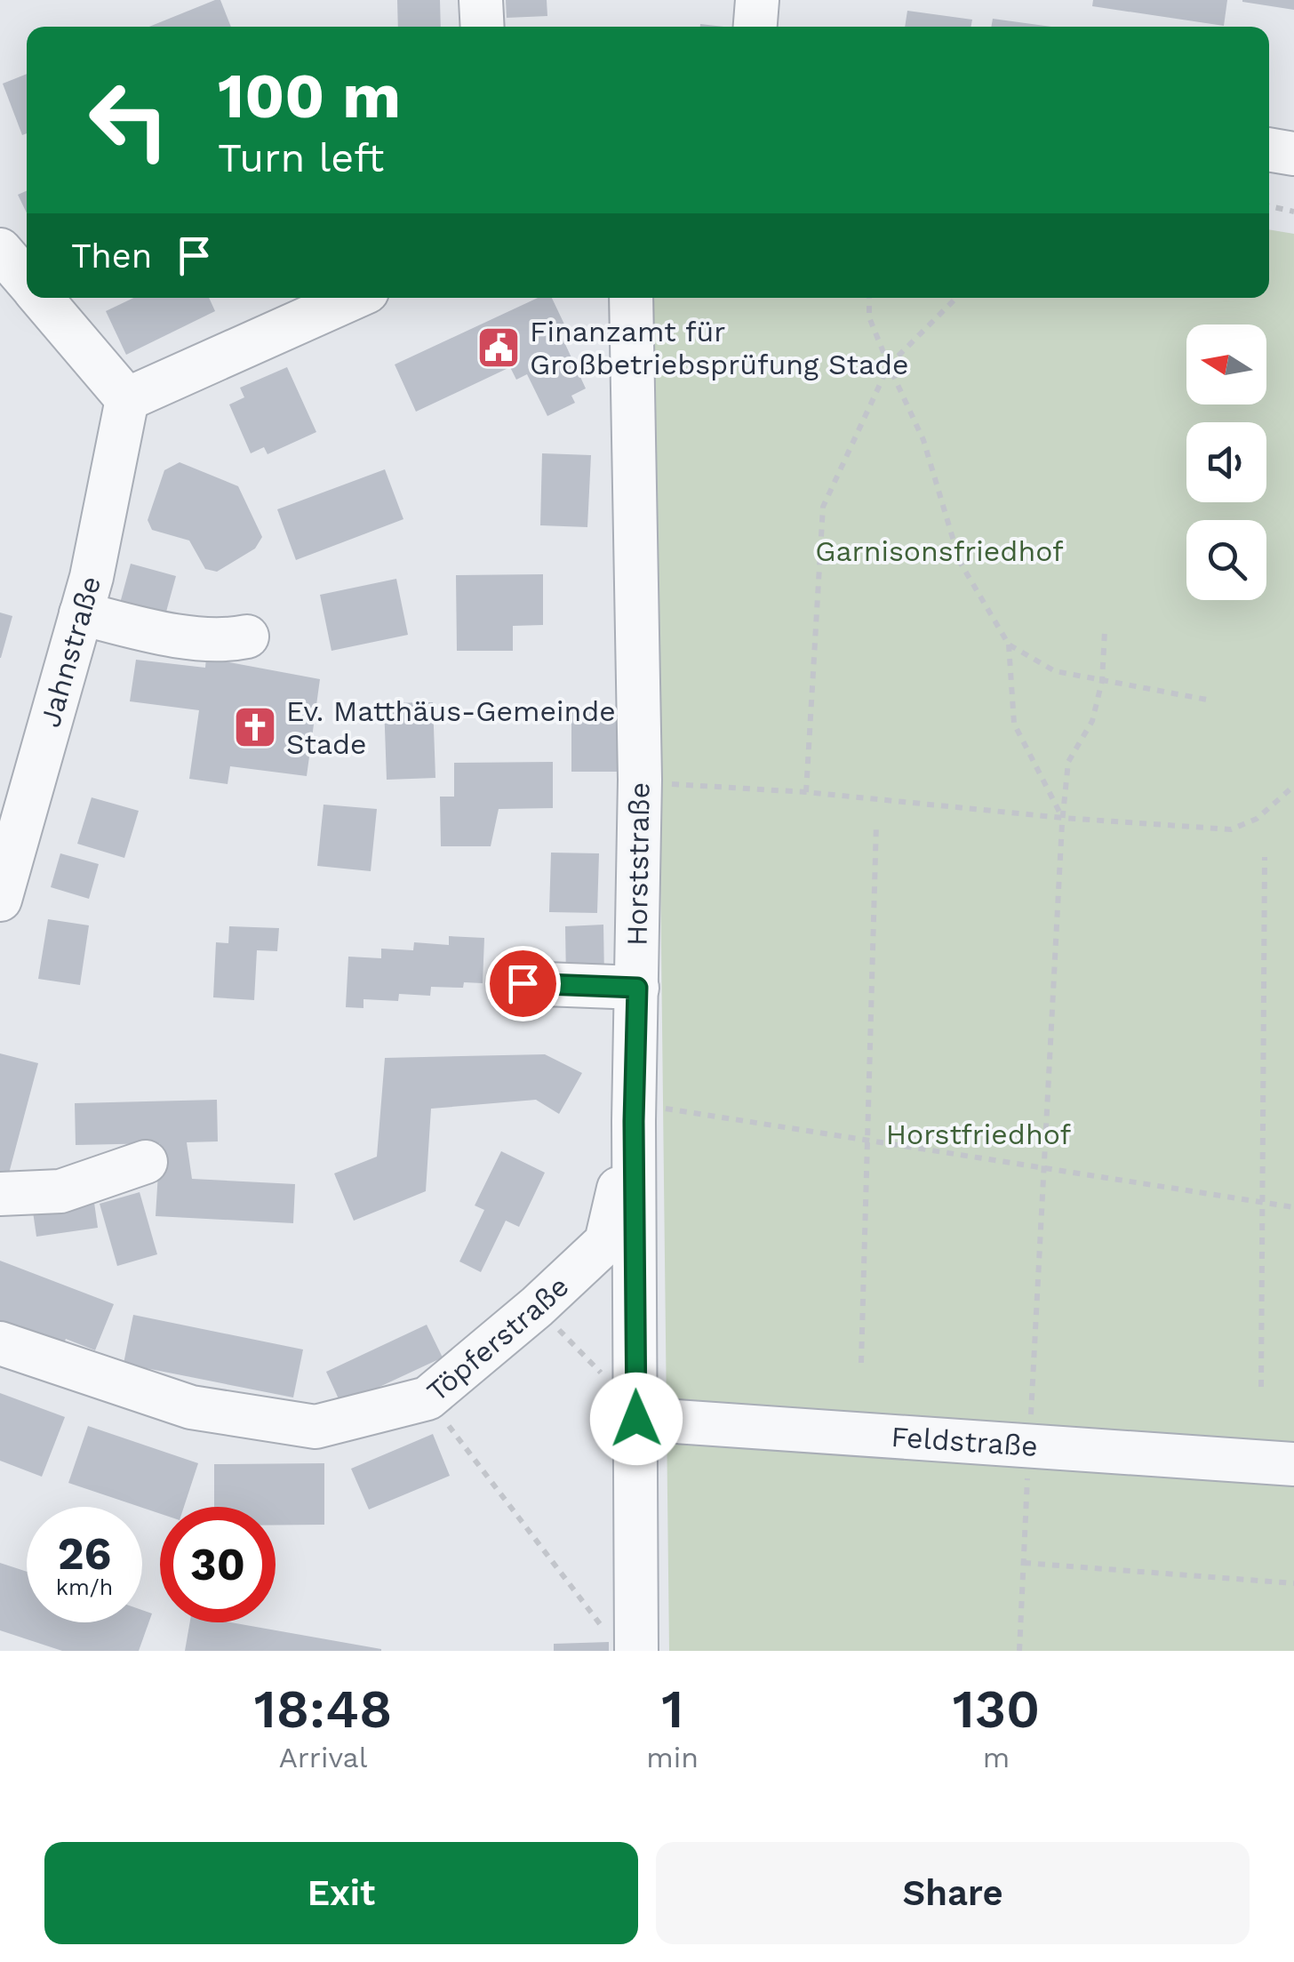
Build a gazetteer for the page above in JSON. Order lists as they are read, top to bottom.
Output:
{
  "streets": {
    "street": [
      "Jahnstraße",
      "Horststraße",
      "Töpferstraße",
      "Feldstraße"
    ]
  },
  "crossings": [
    ["Horststraße", "Töpferstraße"],
    ["Horststraße", "Feldstraße"]
  ],
  "parks": ["Garnisonsfriedhof", "Horstfriedhof"],
  "places": {
    "public building": ["Finanzamt für Großbetriebsprüfung Stade"],
    "church": ["Ev. Matthäus-Gemeinde Stade"]
  },
  "north": "left",
  "page": {
    "turn": ["100 m", "Turn left"],
    "then": "Then",
    "speed": "26 km/h",
    "limit": "30",
    "eta": [
      "18:48",
      "Arrival",
      "1",
      "min",
      "130",
      "m"
    ],
    "buttons": ["Exit", "Share"]
  }
}
